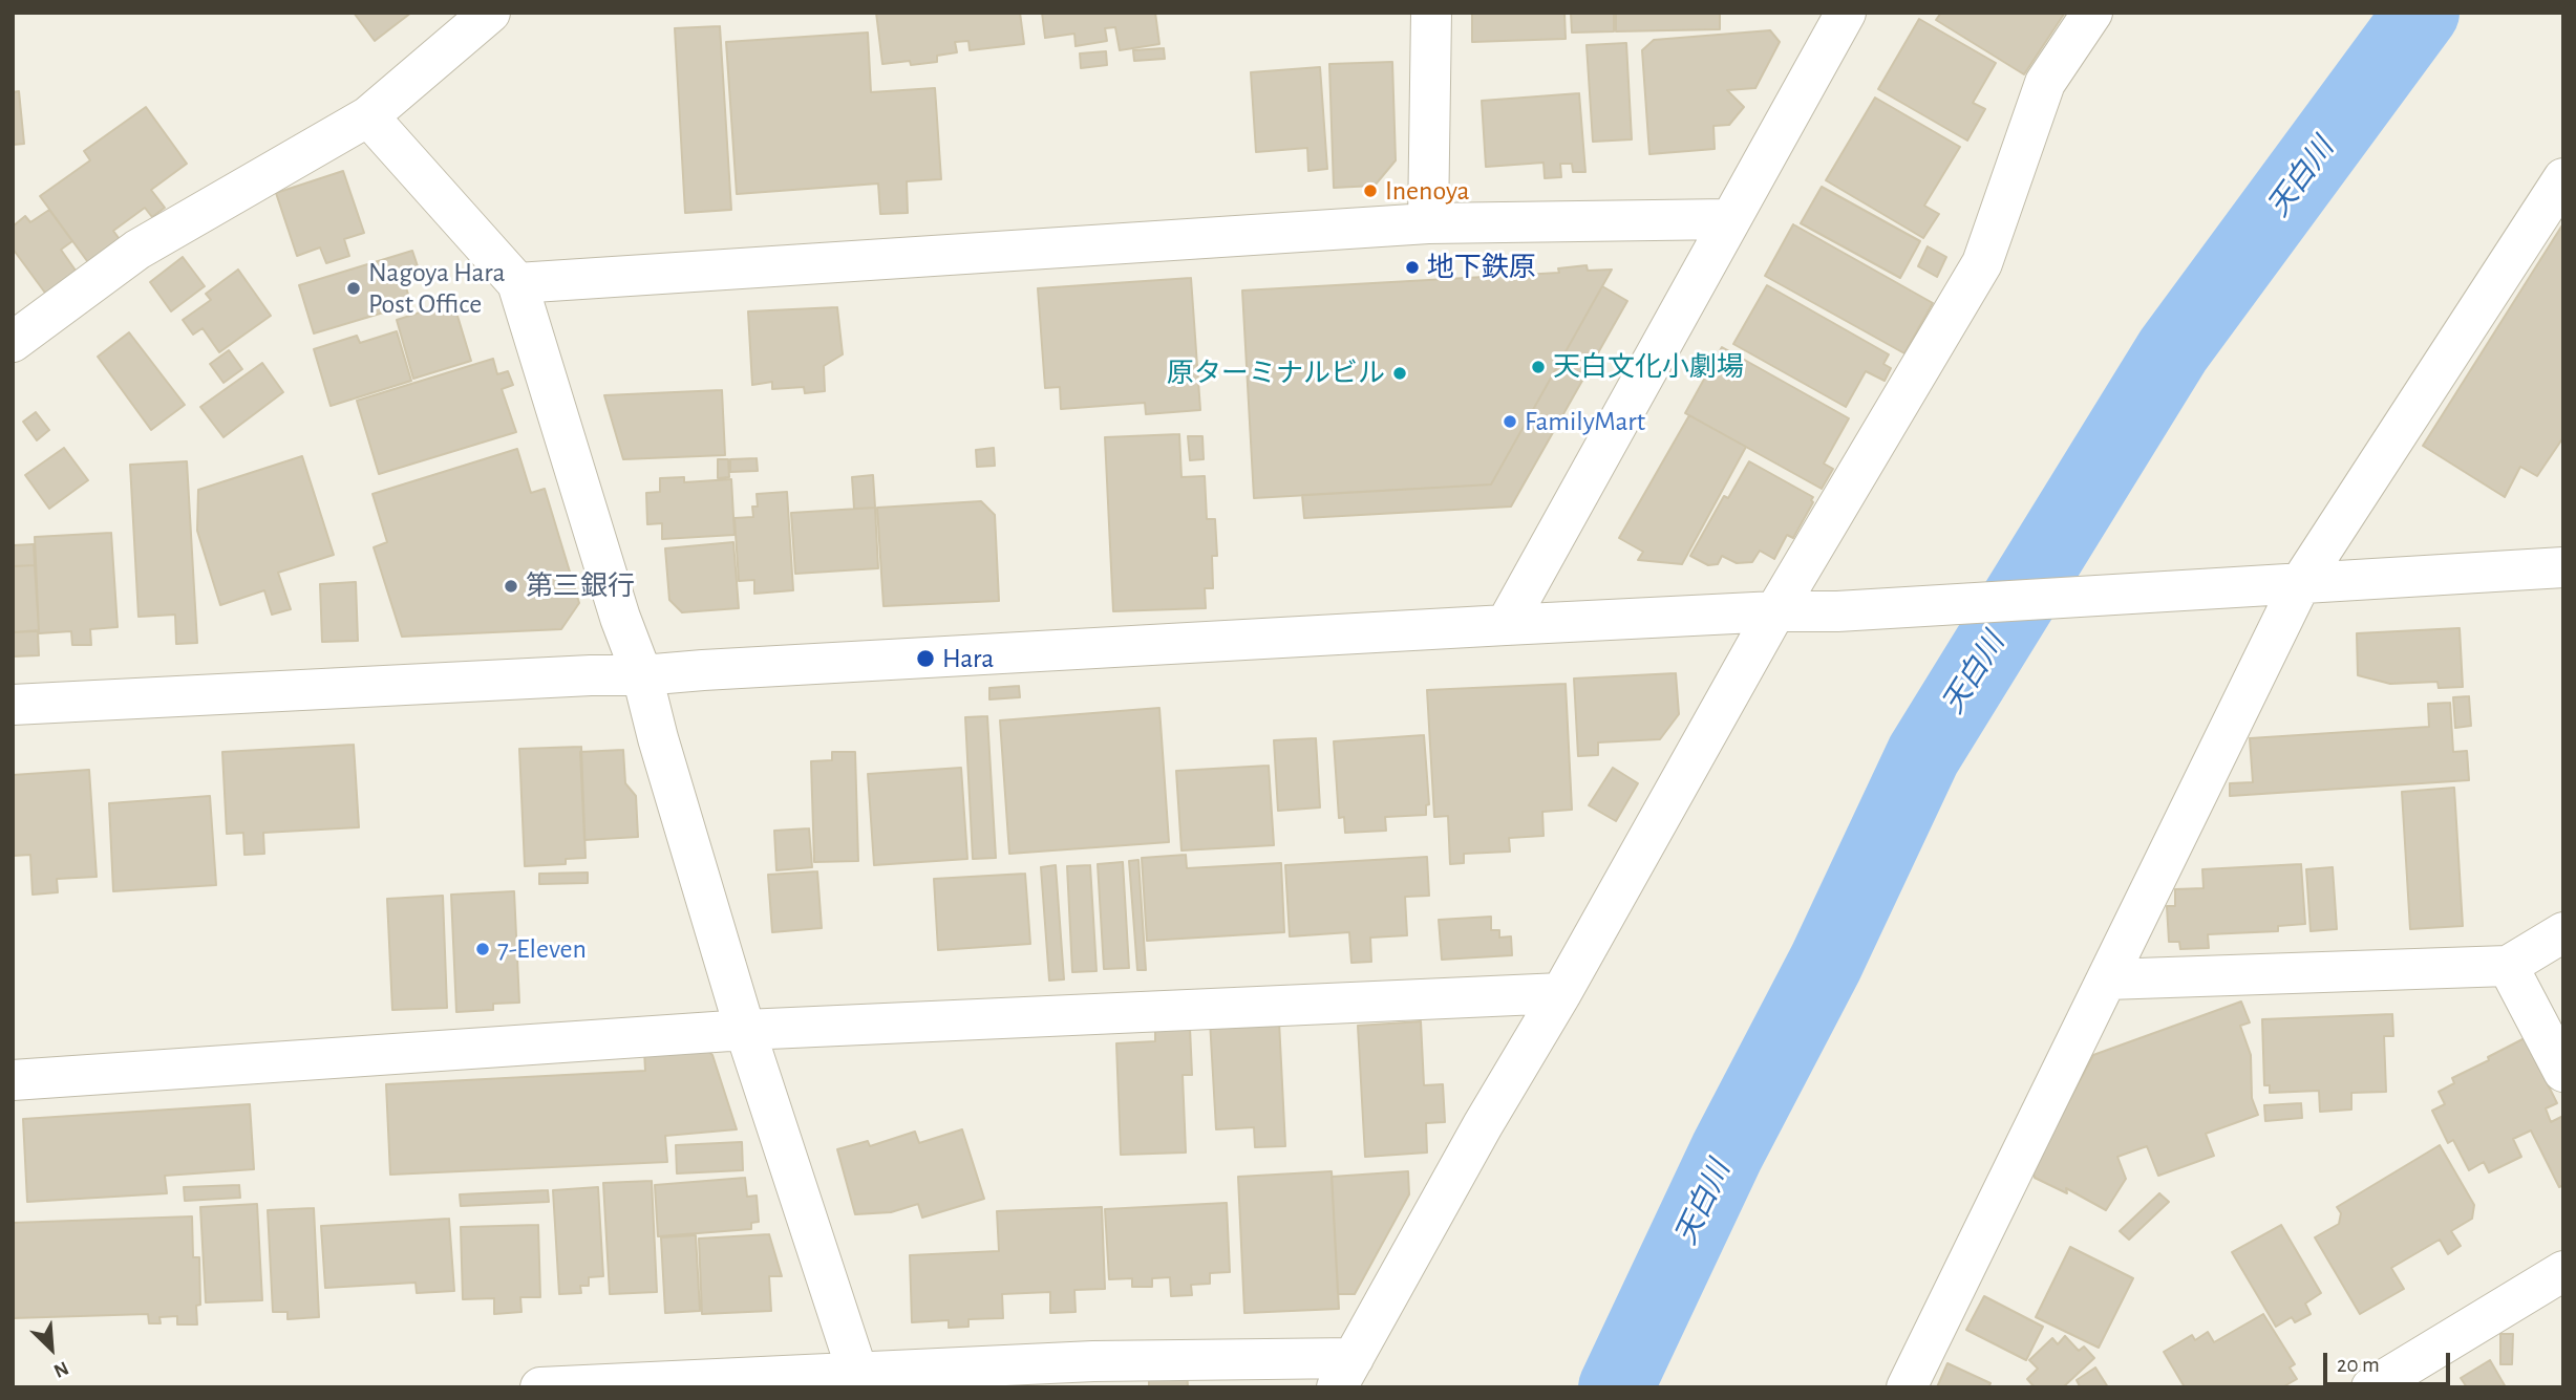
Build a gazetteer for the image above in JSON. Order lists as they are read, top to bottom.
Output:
{
  "water": ["天白川"],
  "places": [
    "Inenoya",
    "地下鉄原",
    "Nagoya Hara Post Office",
    "天白文化小劇場",
    "原ターミナルビル",
    "FamilyMart",
    "第三銀行",
    "Hara",
    "7-Eleven"
  ],
  "scale_bar": "20 m",
  "north": "bottom right"
}
